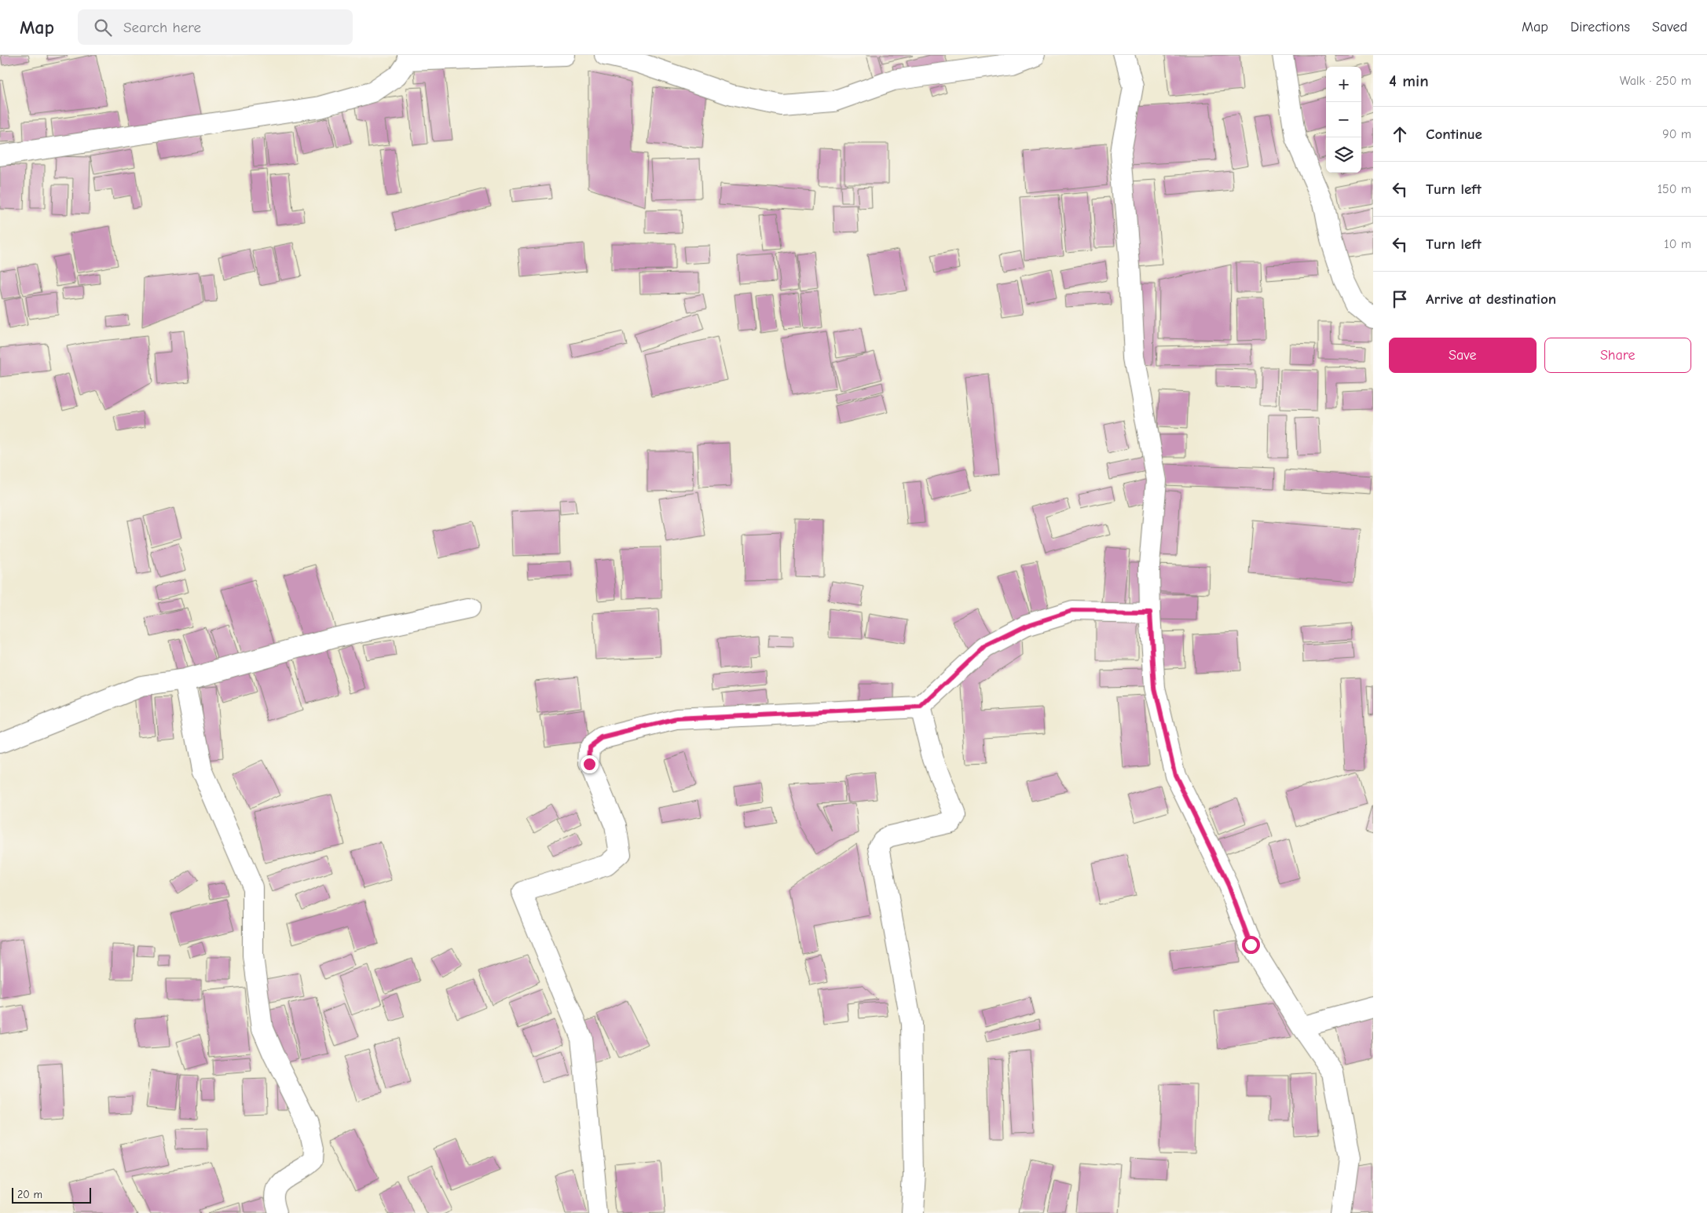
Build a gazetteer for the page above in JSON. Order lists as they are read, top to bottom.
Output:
{
  "scale_bar": "20 m",
  "page": {
    "header": "Map",
    "search": "Search here",
    "nav": ["Map", "Directions", "Saved"],
    "heading": ["4 min", "Walk · 250 m"],
    "map_buttons": ["+", "−"],
    "list": [
      ["Continue", "90 m"],
      ["Turn left", "150 m"],
      ["Turn left", "10 m"],
      "Arrive at destination"
    ],
    "buttons": ["Save", "Share"],
    "scale": "20 m"
  }
}
